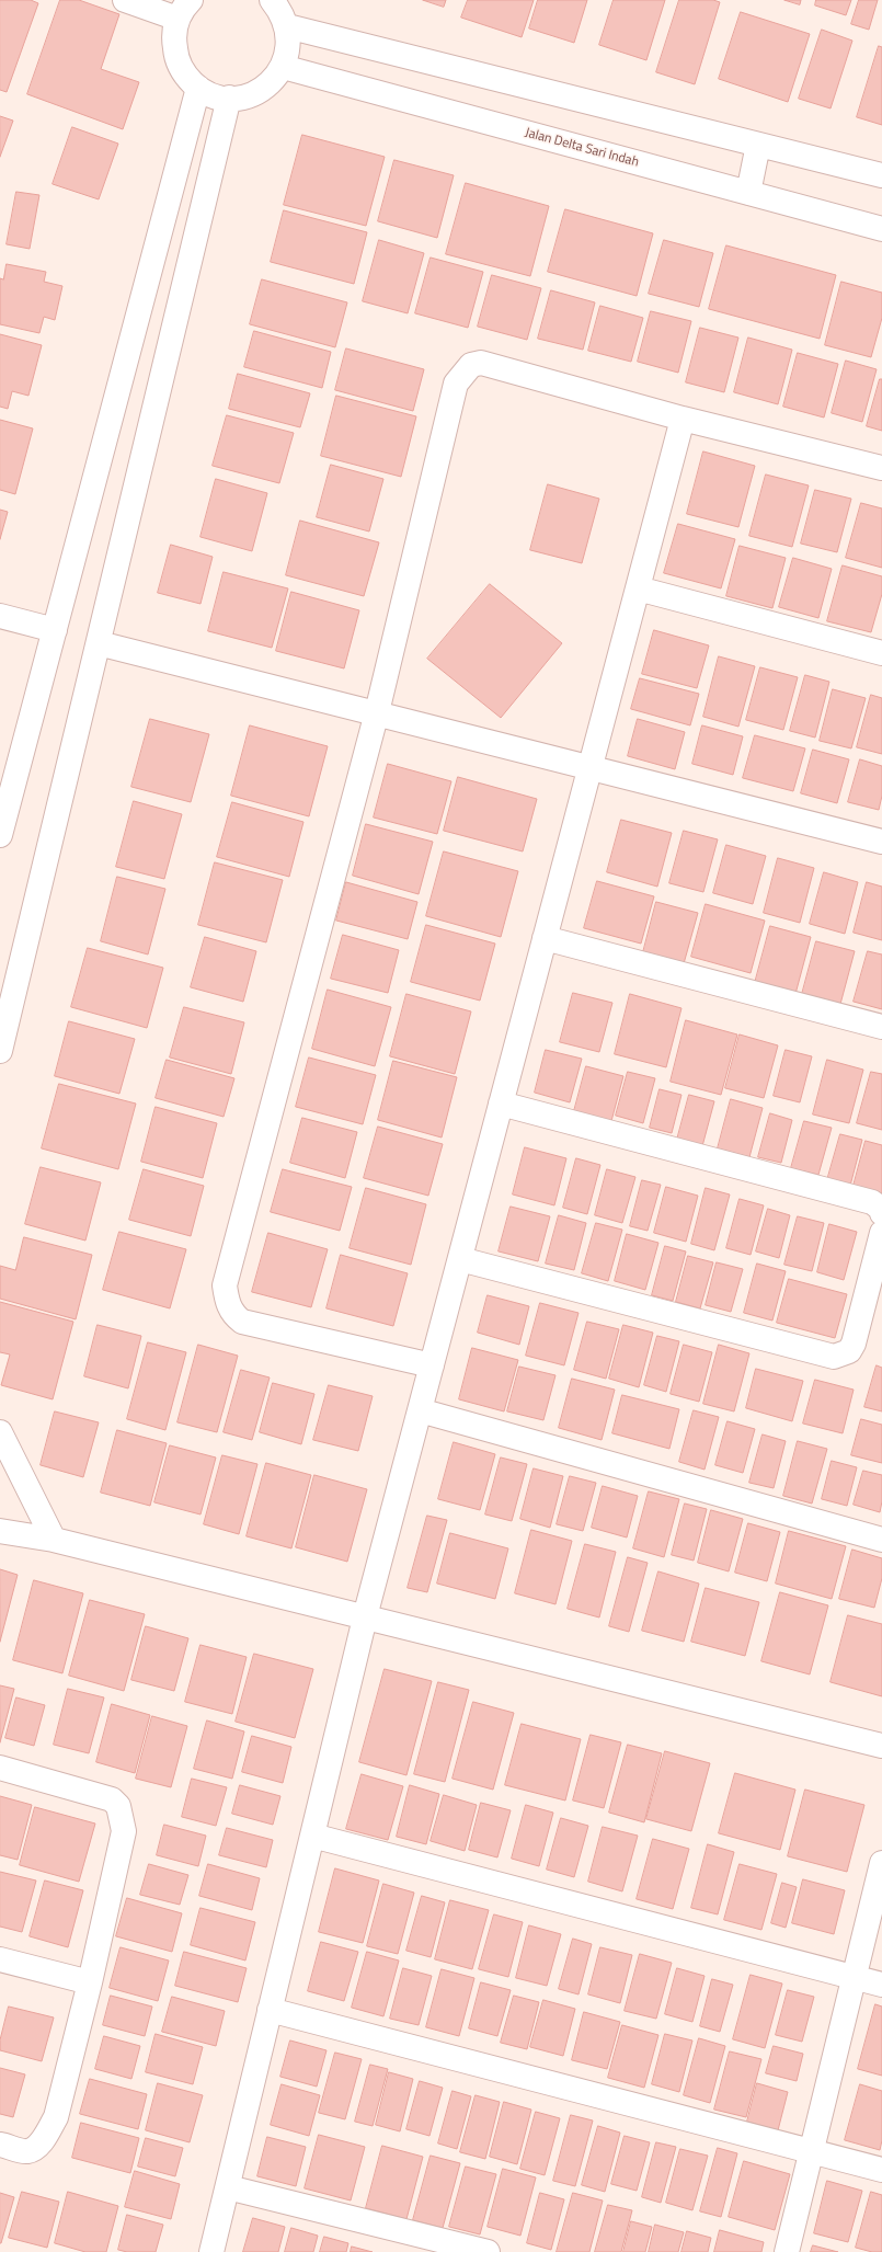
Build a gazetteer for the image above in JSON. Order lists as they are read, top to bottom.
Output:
{
  "streets": {
    "street": ["Jalan Delta Sari Indah"]
  }
}
